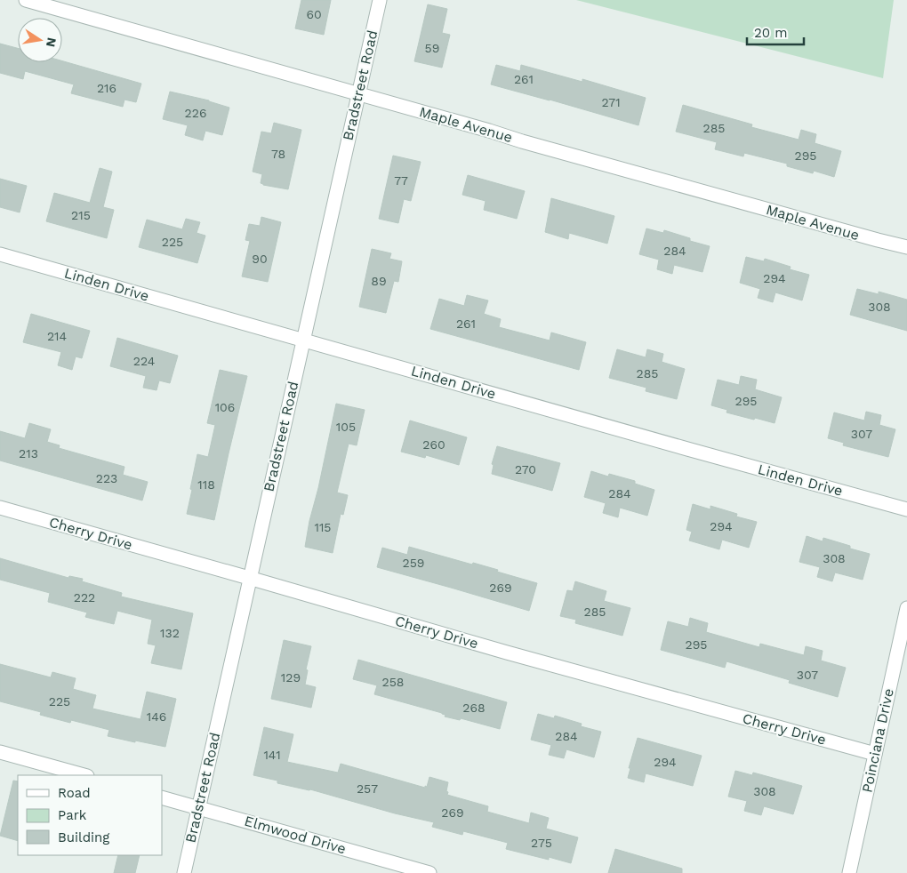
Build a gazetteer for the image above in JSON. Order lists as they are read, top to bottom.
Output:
{
  "streets": {
    "street": [
      "Bradstreet Road",
      "Maple Avenue",
      "Linden Drive",
      "Cherry Drive",
      "Poinciana Drive",
      "Elmwood Drive"
    ]
  },
  "crossings": [
    ["Bradstreet Road", "Maple Avenue"],
    ["Bradstreet Road", "Linden Drive"],
    ["Bradstreet Road", "Cherry Drive"],
    ["Bradstreet Road", "Elmwood Drive"],
    ["Cherry Drive", "Poinciana Drive"]
  ],
  "house_numbers": [
    "60",
    "59",
    "261",
    "216",
    "271",
    "226",
    "285",
    "78",
    "295",
    "77",
    "215",
    "225",
    "284",
    "90",
    "294",
    "89",
    "308",
    "261",
    "214",
    "224",
    "285",
    "295",
    "106",
    "105",
    "307",
    "260",
    "213",
    "270",
    "223",
    "118",
    "284",
    "294",
    "115",
    "308",
    "259",
    "269",
    "222",
    "285",
    "132",
    "295",
    "307",
    "129",
    "258",
    "225",
    "268",
    "146",
    "284",
    "141",
    "294",
    "257",
    "308",
    "269",
    "275"
  ],
  "legend": ["Road", "Park", "Building"],
  "scale_bar": "20 m",
  "north": "right"
}
